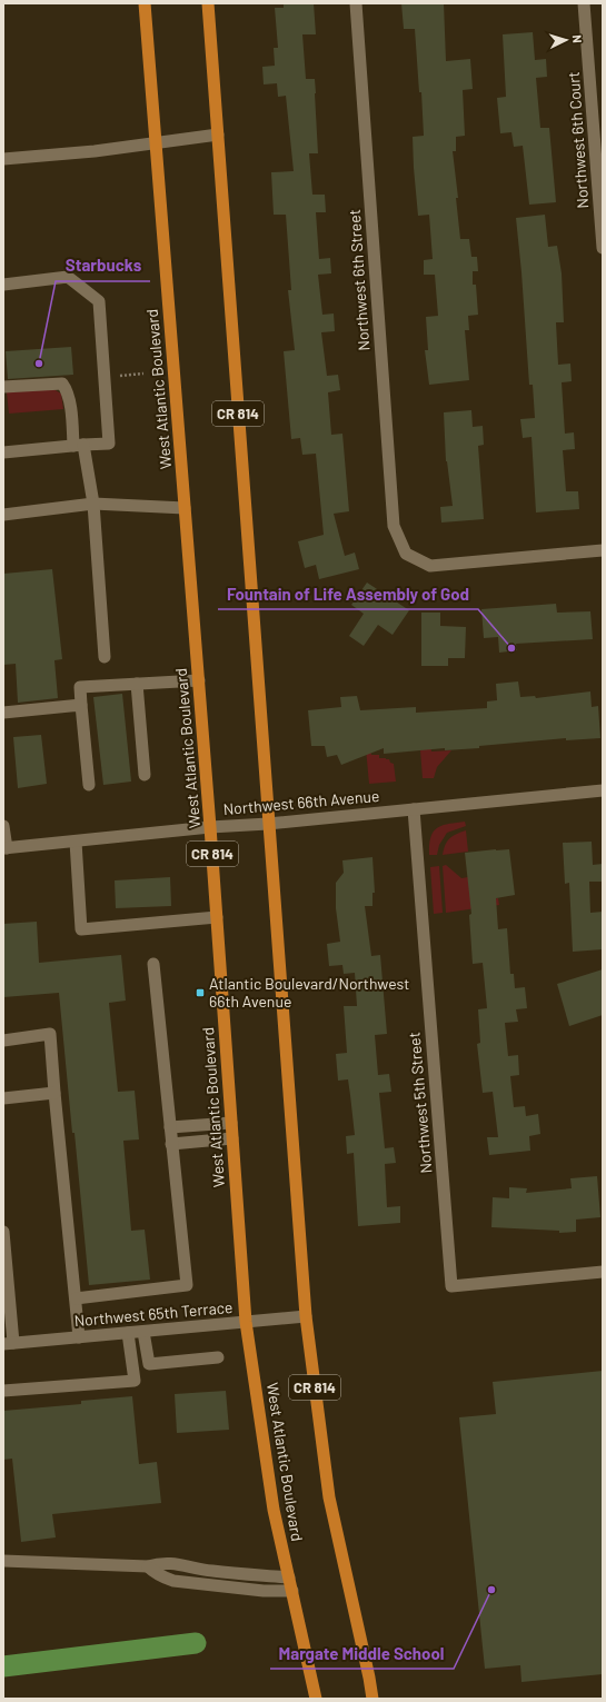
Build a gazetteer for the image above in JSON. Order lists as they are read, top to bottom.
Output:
{
  "streets": {
    "main road": ["West Atlantic Boulevard", "CR 814"],
    "street": [
      "Northwest 6th Court",
      "Northwest 6th Street",
      "Northwest 66th Avenue",
      "Northwest 5th Street",
      "Northwest 65th Terrace"
    ]
  },
  "crossings": [
    ["West Atlantic Boulevard", "Northwest 66th Avenue"],
    ["West Atlantic Boulevard", "Northwest 65th Terrace"],
    ["CR 814", "Northwest 66th Avenue"],
    ["CR 814", "Northwest 65th Terrace"],
    ["Northwest 66th Avenue", "Northwest 5th Street"]
  ],
  "places": {
    "other": ["Starbucks", "Fountain of Life Assembly of God", "Margate Middle School"],
    "transit": ["Atlantic Boulevard/Northwest 66th Avenue"]
  },
  "north": "right"
}
